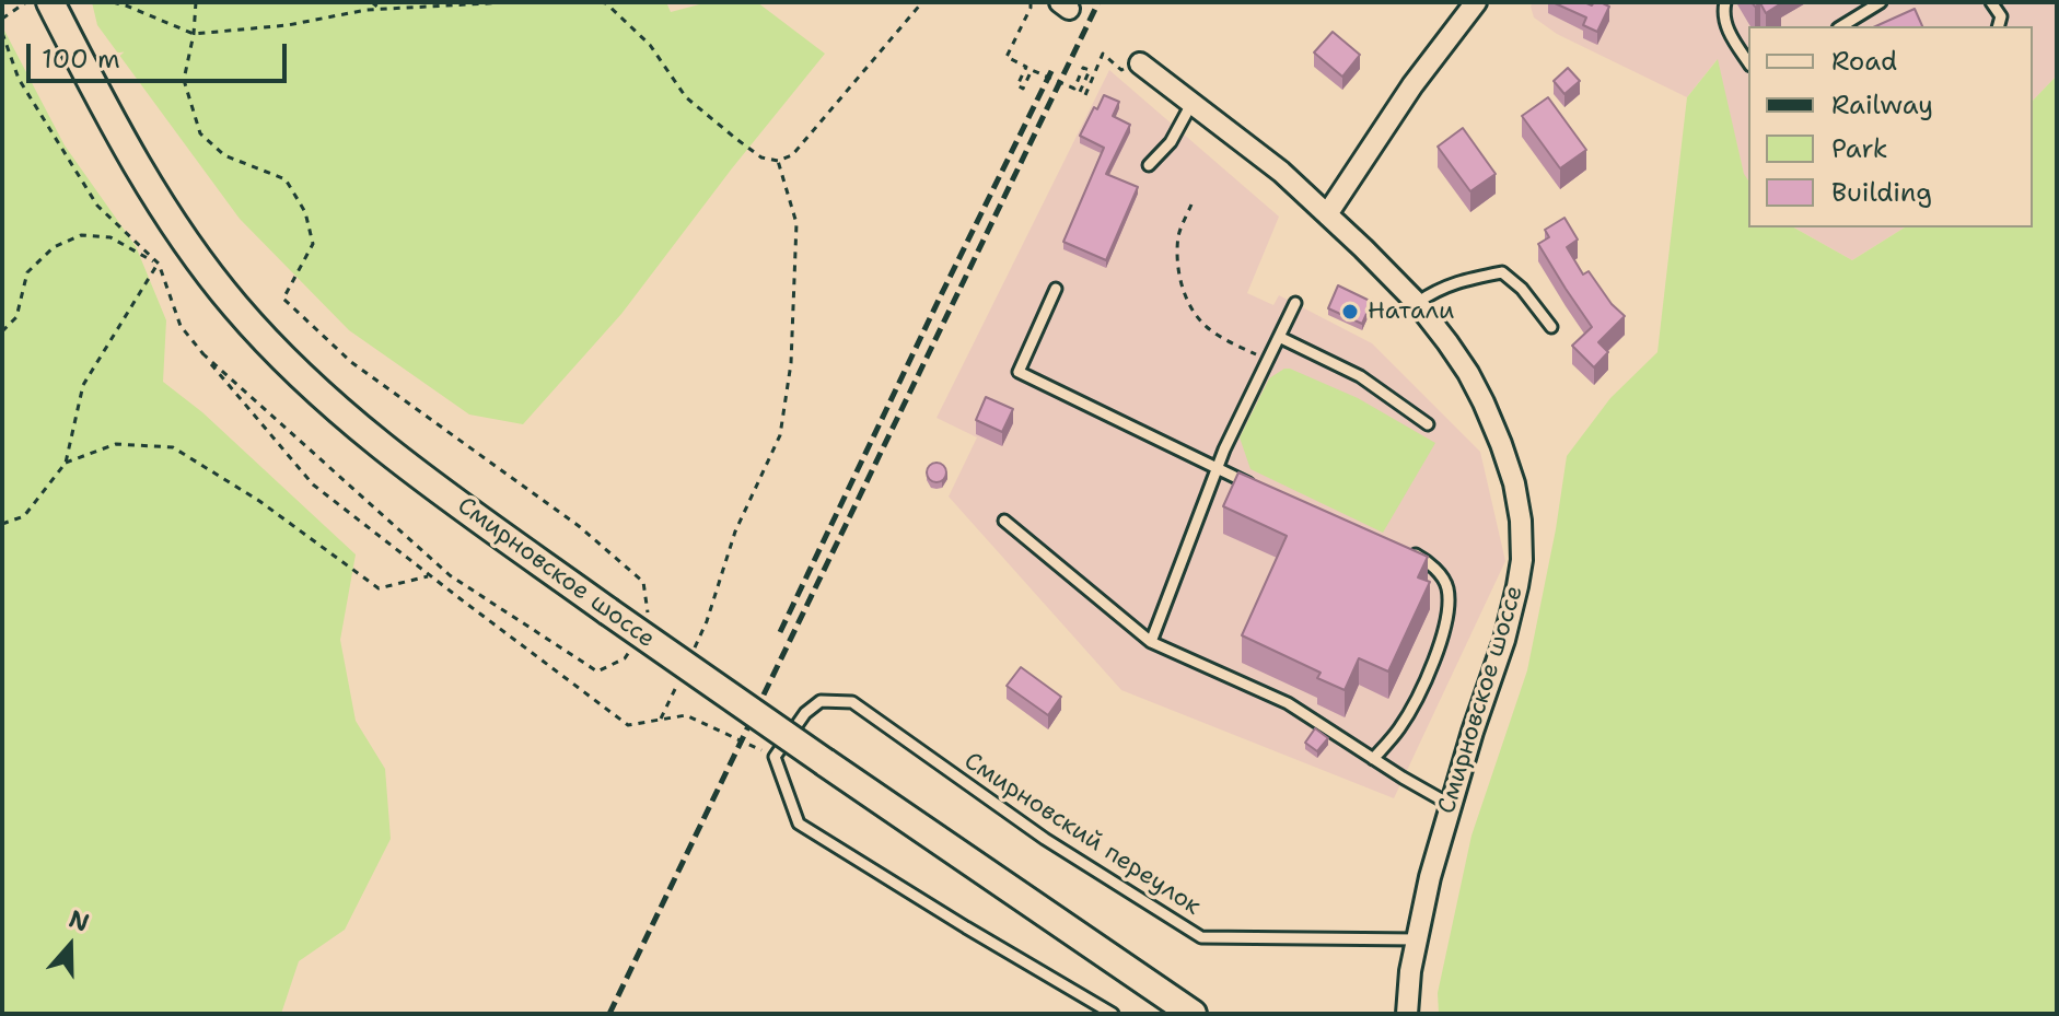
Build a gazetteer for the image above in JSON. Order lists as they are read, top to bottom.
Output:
{
  "streets": {
    "main road": ["Смирновское шоссе"],
    "lane": ["Смирновский переулок"]
  },
  "crossings": [
    ["Смирновское шоссе", "Смирновский переулок"]
  ],
  "places": ["Натали"],
  "legend": [
    "Road",
    "Railway",
    "Park",
    "Building"
  ],
  "scale_bar": "100 m",
  "north": "top"
}
